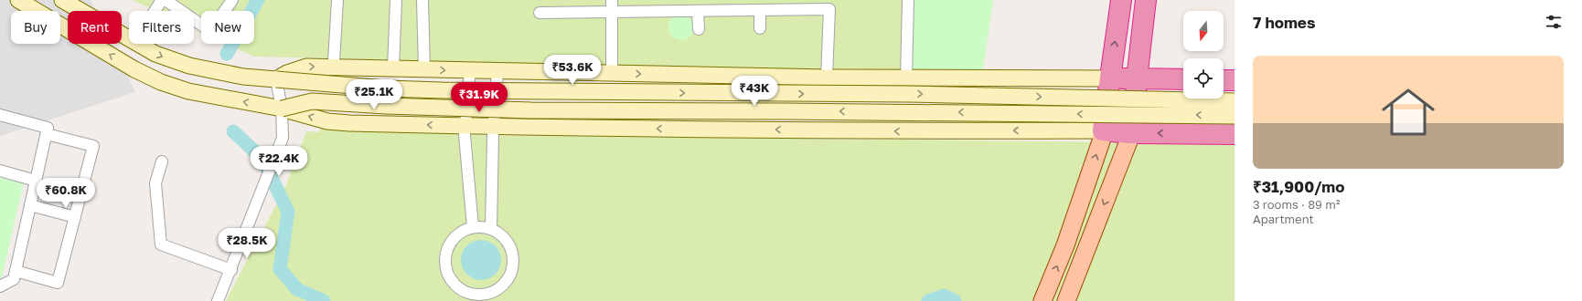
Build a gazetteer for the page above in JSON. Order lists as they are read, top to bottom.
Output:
{
  "north": "bottom",
  "page": {
    "heading": "7 homes",
    "chip": [
      "Buy",
      "Rent",
      "Filters",
      "New"
    ],
    "list": [
      {
        "name": "₹31,900/mo",
        "note": "3 rooms · 89 m² · Apartment"
      }
    ],
    "price": [
      "₹53.6K",
      "₹43K",
      "₹25.1K",
      "₹31.9K",
      "₹22.4K",
      "₹60.8K",
      "₹28.5K"
    ]
  }
}
